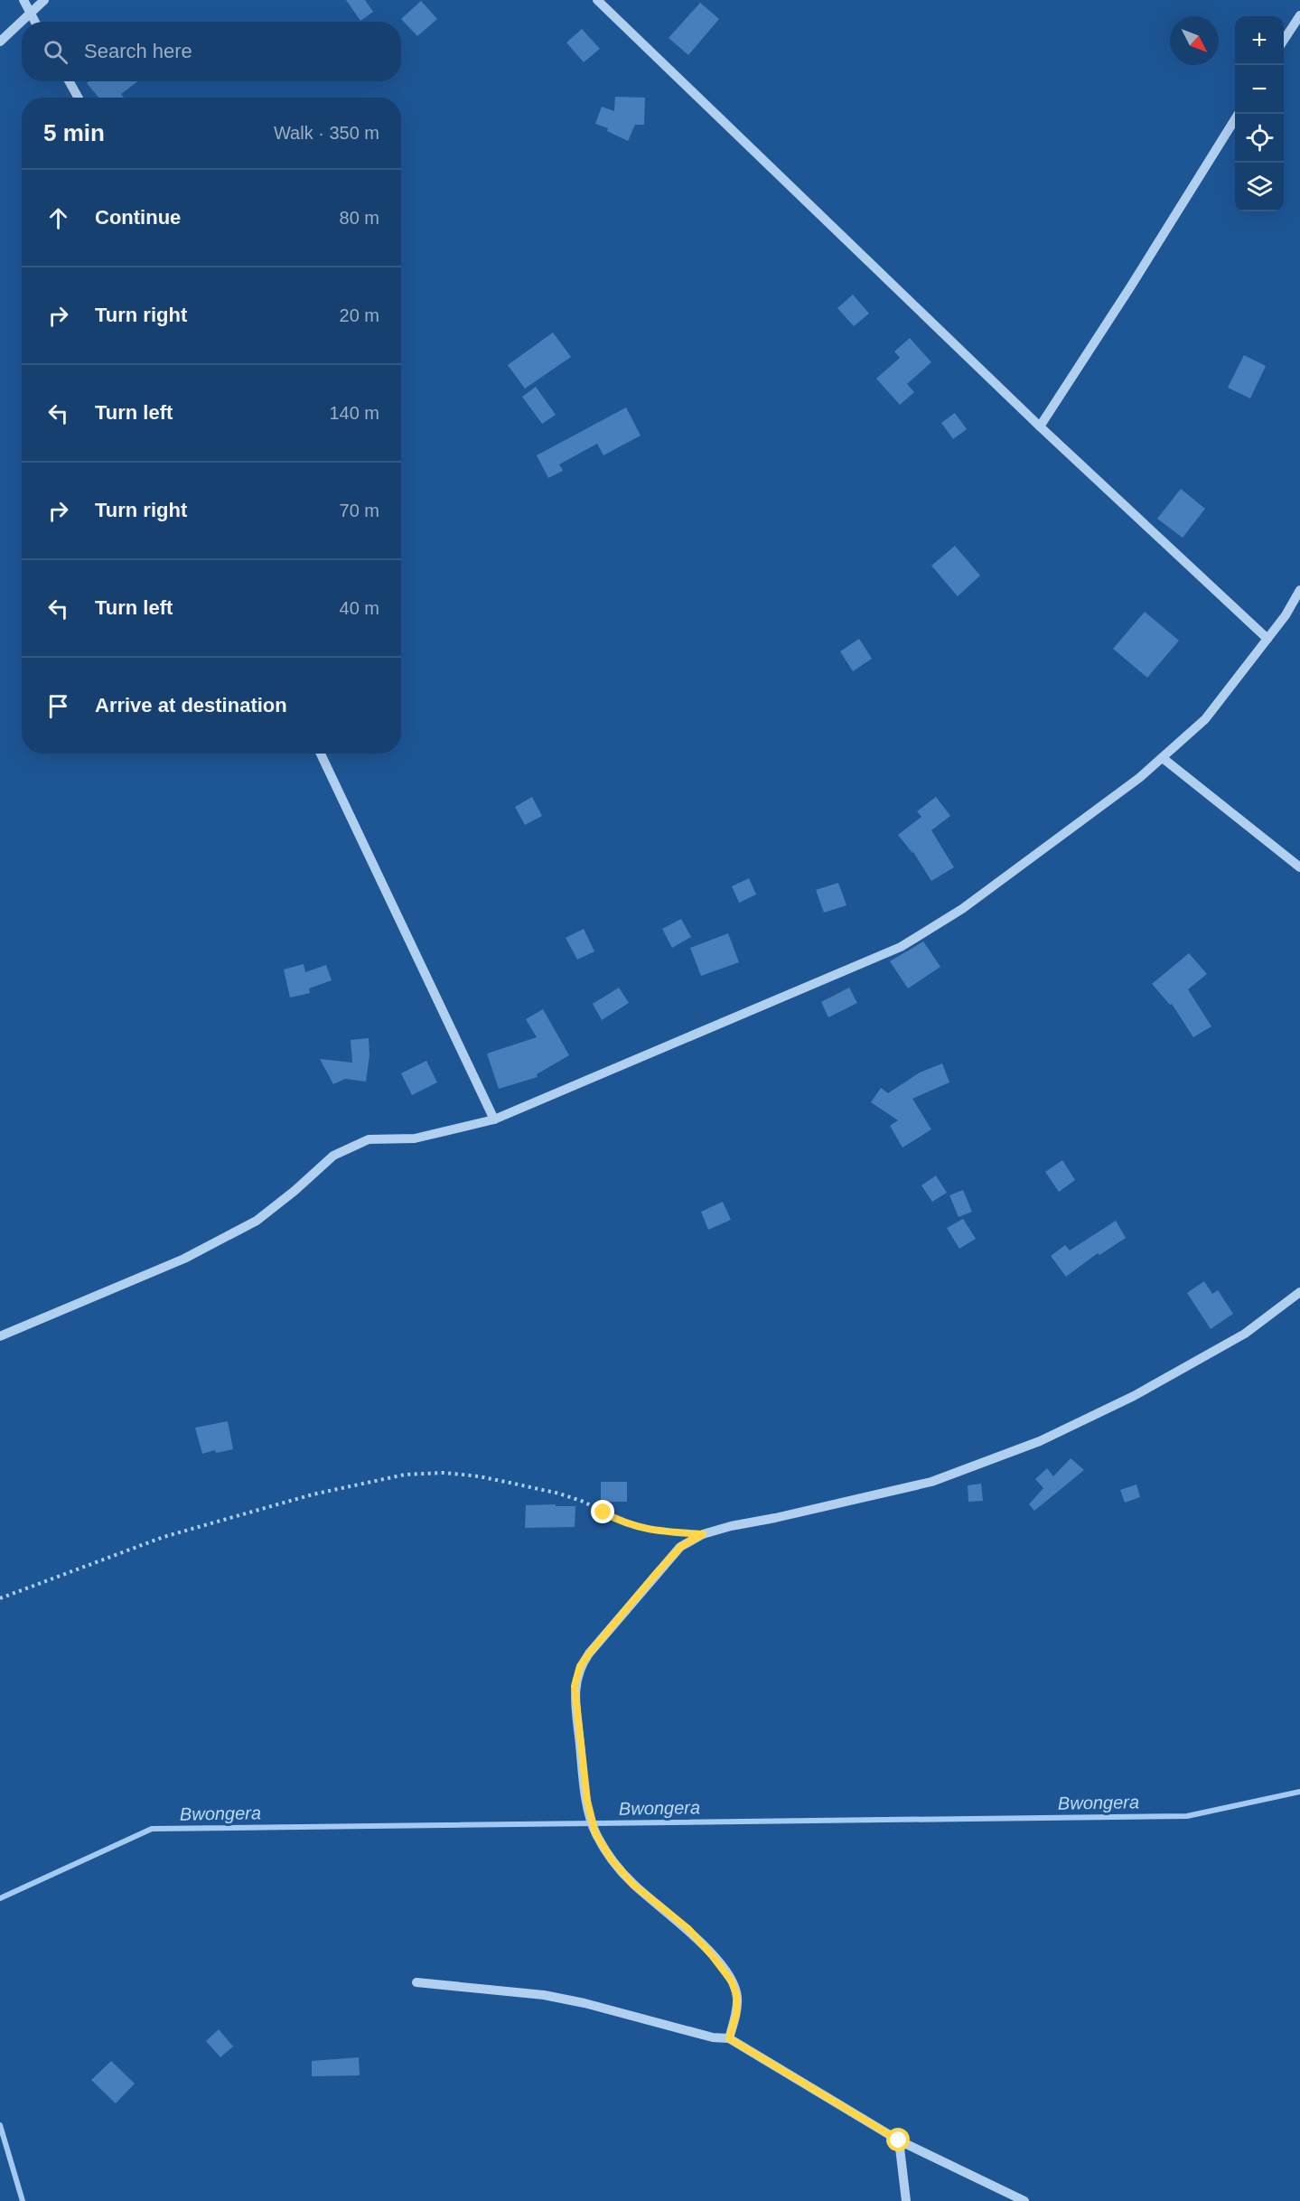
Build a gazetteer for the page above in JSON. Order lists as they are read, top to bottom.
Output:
{
  "water": ["Bwongera"],
  "north": "bottom right",
  "page": {
    "map_buttons": ["+", "−"],
    "search": "Search here",
    "heading": ["5 min", "Walk · 350 m"],
    "list": [
      ["Continue", "80 m"],
      ["Turn right", "20 m"],
      ["Turn left", "140 m"],
      ["Turn right", "70 m"],
      ["Turn left", "40 m"],
      "Arrive at destination"
    ]
  }
}
